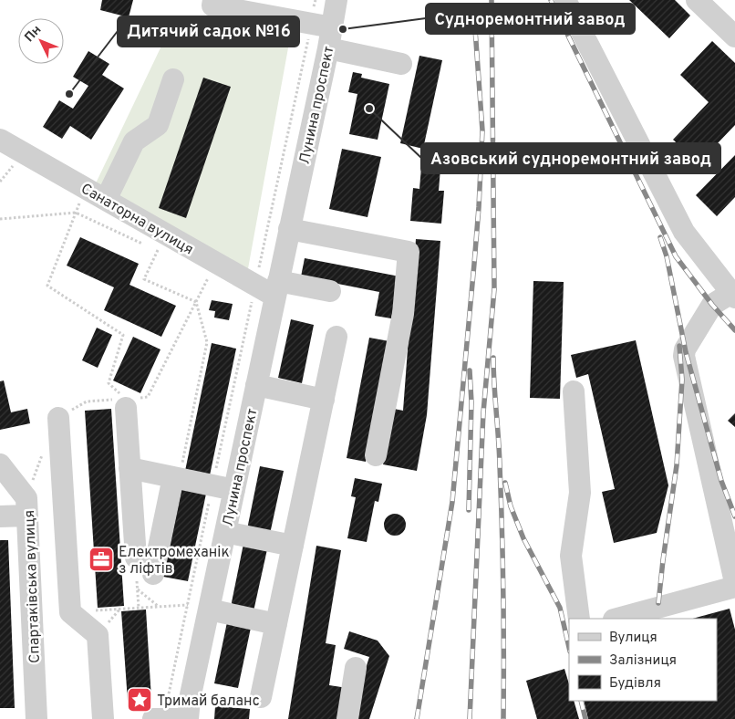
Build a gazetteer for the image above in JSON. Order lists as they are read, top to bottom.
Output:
{
  "streets": {
    "street": ["Лунина проспект", "Санаторна вулиця", "Спартаківська вулиця"]
  },
  "crossings": [
    ["Лунина проспект", "Санаторна вулиця"]
  ],
  "places": {
    "other": ["Судноремонтний завод", "Дитячий садок №16", "Азовський судноремонтний завод"],
    "office": ["Електромеханік з ліфтів"],
    "place": ["Тримай баланс"]
  },
  "legend": ["Вулиця", "Залізниця", "Будівля"],
  "north": "top left"
}
